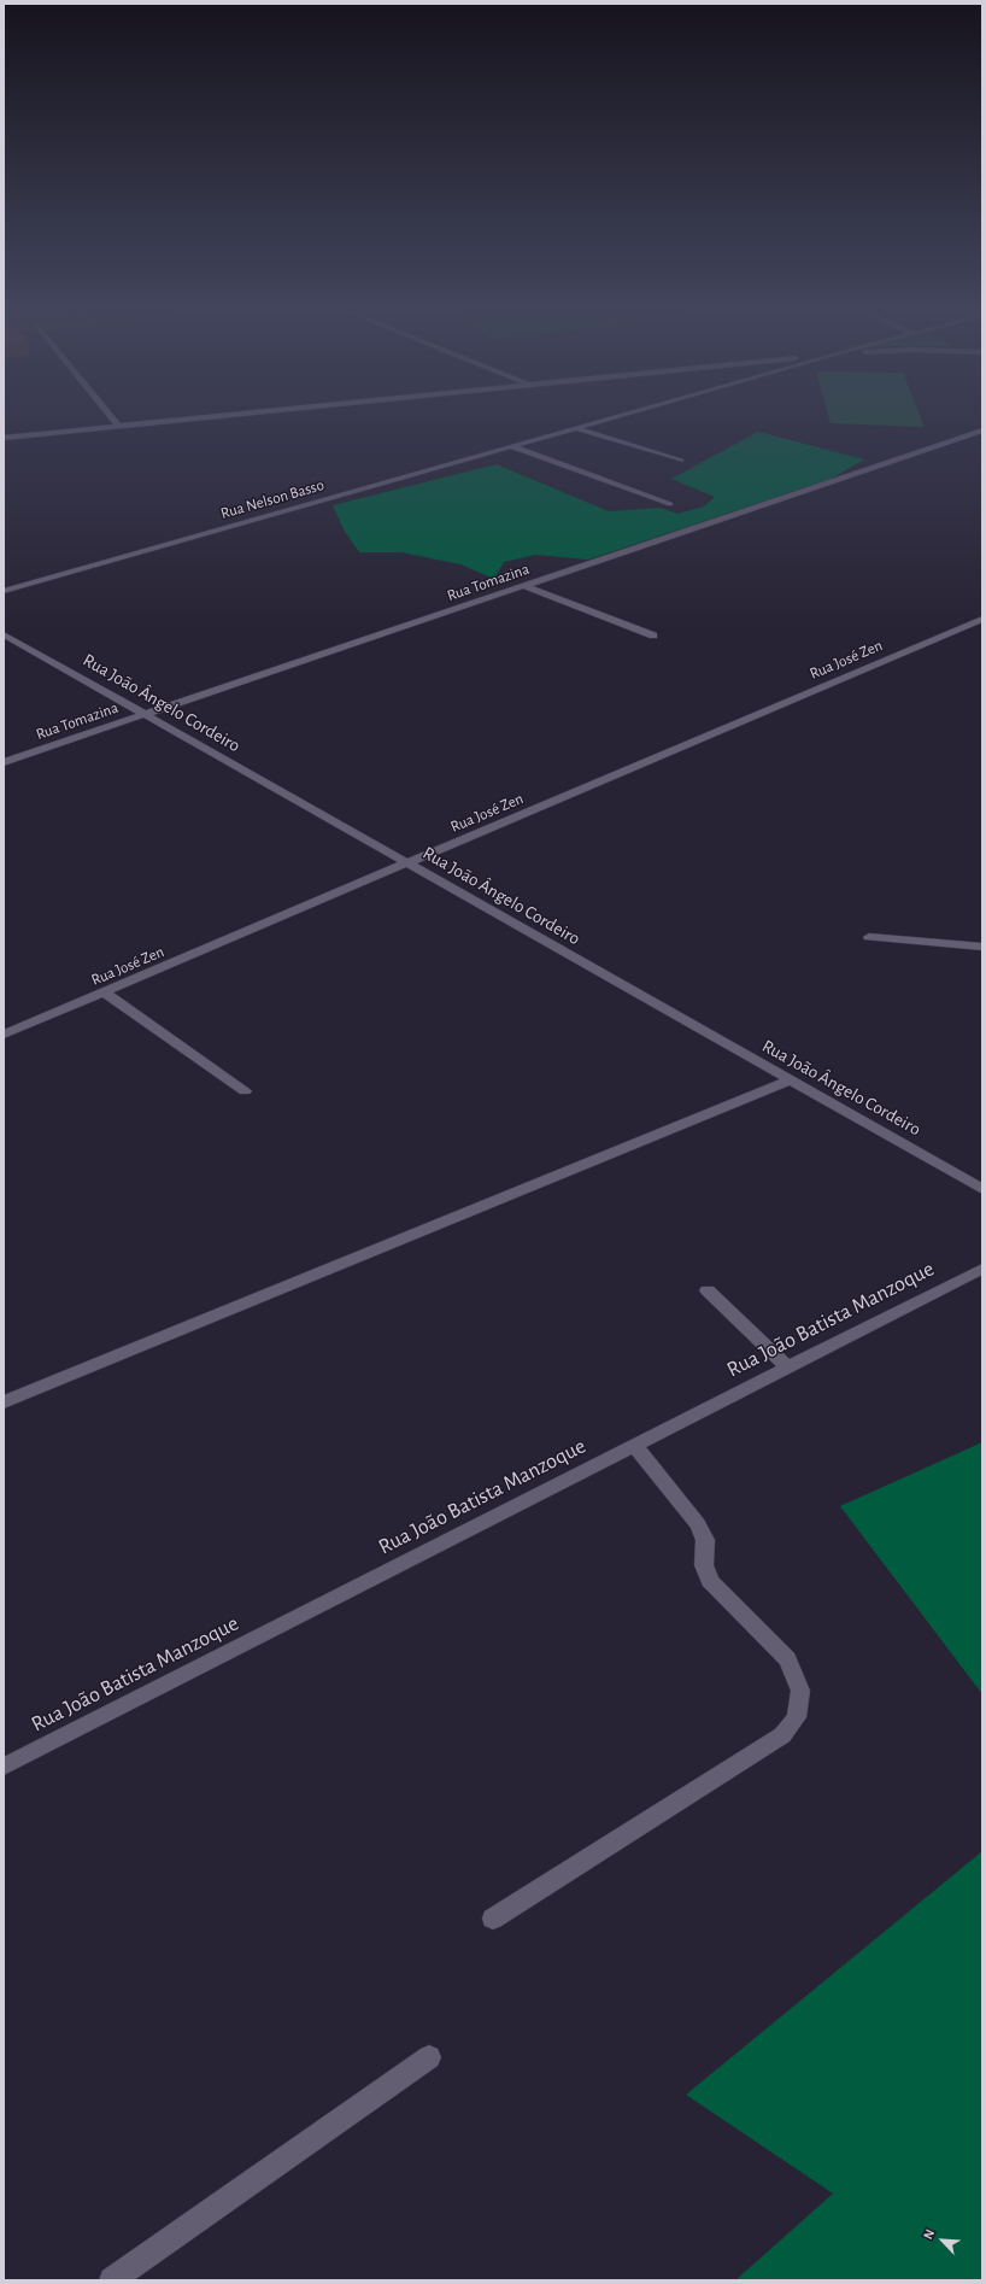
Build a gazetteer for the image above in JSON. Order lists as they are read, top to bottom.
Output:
{
  "streets": {
    "street": [
      "Rua Nelson Basso",
      "Rua Tomazina",
      "Rua José Zen",
      "Rua João Ângelo Cordeiro",
      "Rua João Batista Manzoque"
    ]
  },
  "crossings": [
    ["Rua Tomazina", "Rua João Ângelo Cordeiro"],
    ["Rua José Zen", "Rua João Ângelo Cordeiro"]
  ],
  "north": "top left"
}
